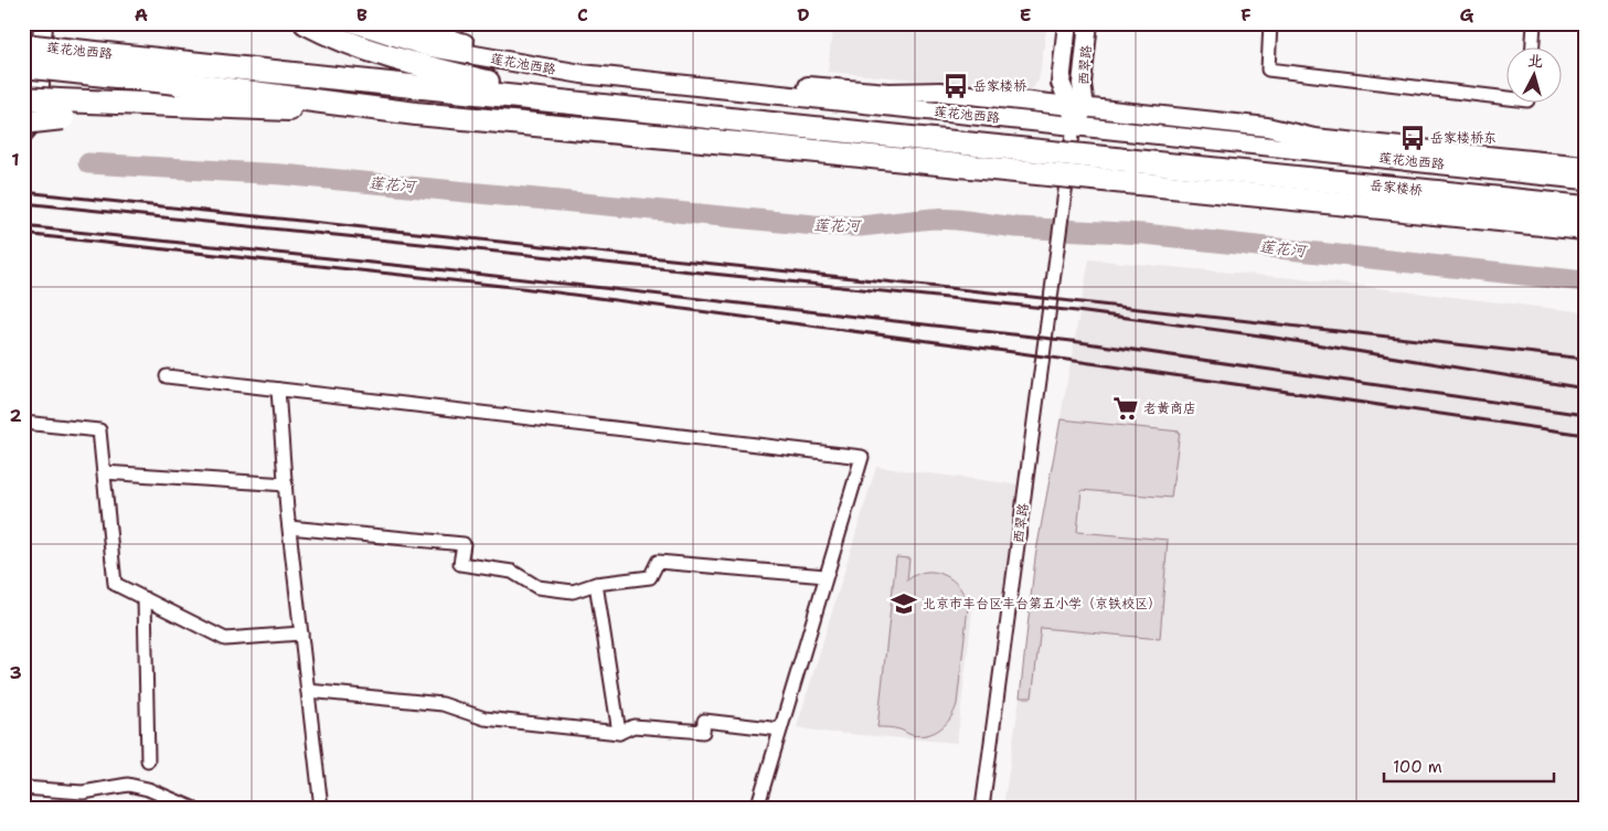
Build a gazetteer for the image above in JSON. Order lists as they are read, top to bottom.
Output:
{
  "streets": {
    "highway": ["莲花池西路", "岳家楼桥"],
    "street": ["西翠路"]
  },
  "crossings": [
    ["莲花池西路", "西翠路"],
    ["莲花池西路", "岳家楼桥"]
  ],
  "water": ["莲花河"],
  "places": {
    "bus stop": ["岳家楼桥", "岳家楼桥东"],
    "supermarket": ["老黄商店"],
    "school or university": ["北京市丰台区丰台第五小学（京铁校区）"]
  },
  "scale_bar": "100 m",
  "north": "top",
  "grid": {
    "columns": [
      "A",
      "B",
      "C",
      "D",
      "E",
      "F",
      "G"
    ],
    "rows": ["1", "2", "3"]
  }
}
